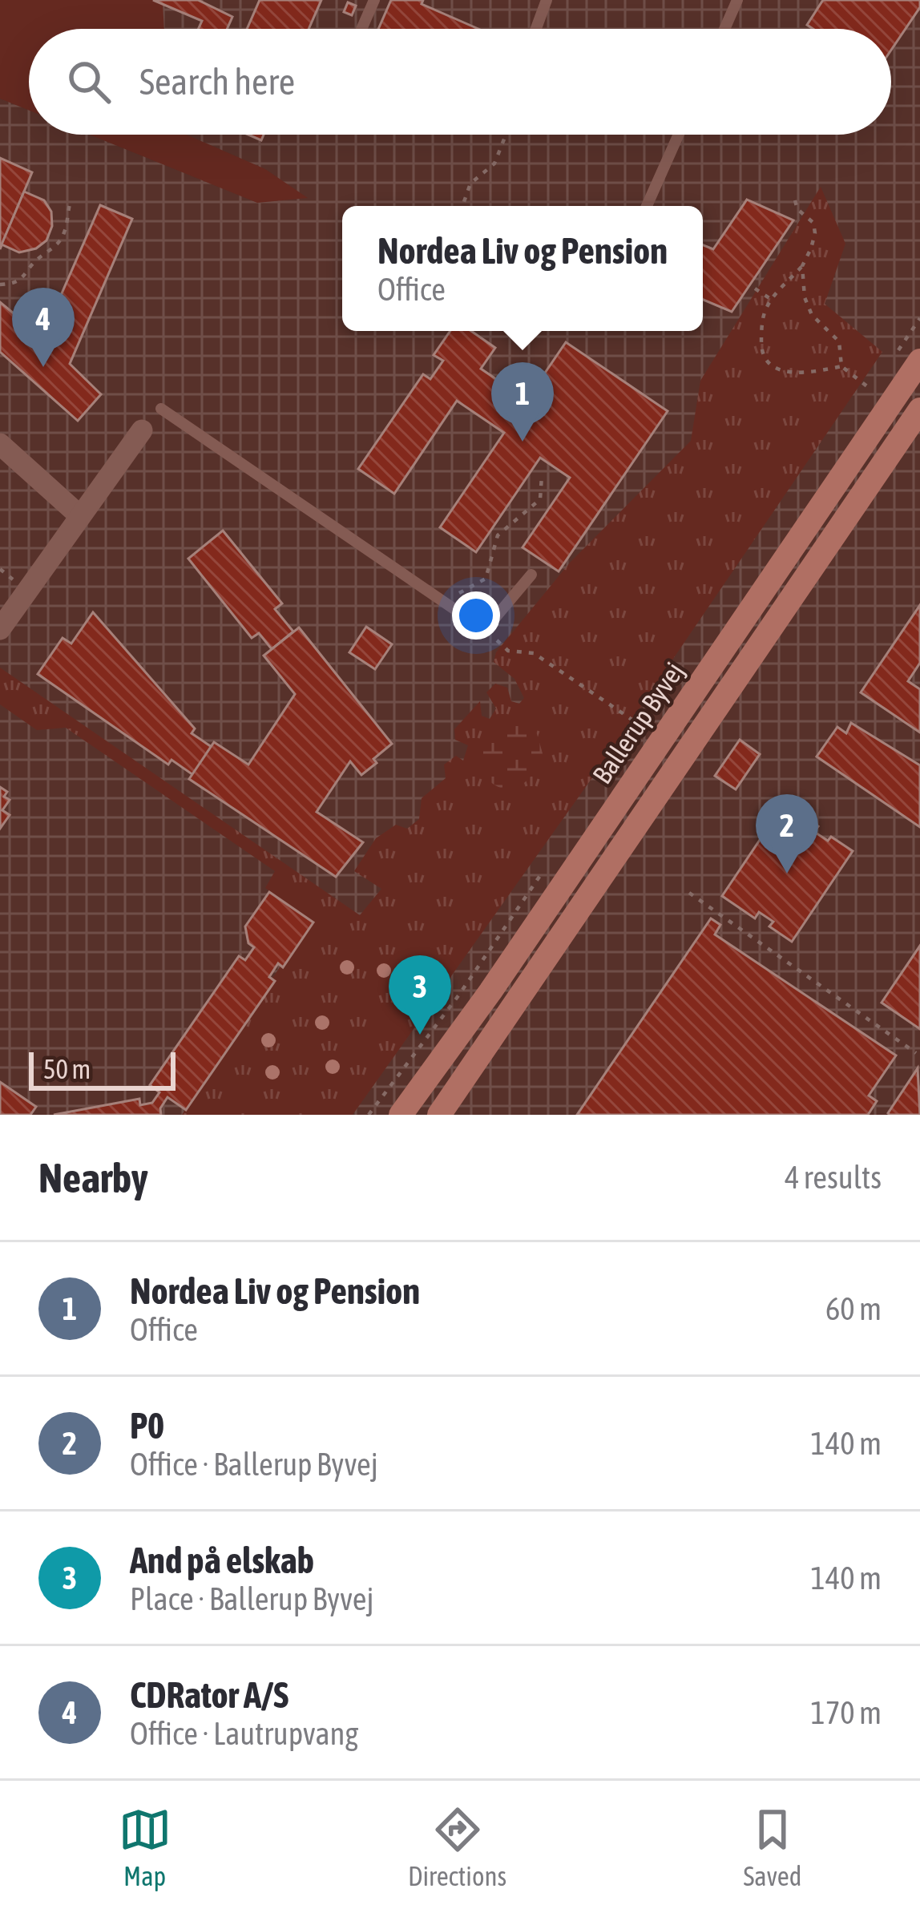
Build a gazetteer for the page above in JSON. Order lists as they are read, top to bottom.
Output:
{
  "streets": {
    "main road": ["Ballerup Byvej"]
  },
  "scale_bar": "50 m",
  "page": {
    "search": "Search here",
    "popup": ["Nordea Liv og Pension", "Office"],
    "pins": [
      "4",
      "1",
      "2",
      "3"
    ],
    "scale": "50 m",
    "heading": ["Nearby", "4 results"],
    "list": [
      {
        "mark": "1",
        "name": "Nordea Liv og Pension",
        "note": "Office",
        "value": "60 m"
      },
      {
        "mark": "2",
        "name": "P0",
        "note": "Office · Ballerup Byvej",
        "value": "140 m"
      },
      {
        "mark": "3",
        "name": "And på elskab",
        "note": "Place · Ballerup Byvej",
        "value": "140 m"
      },
      {
        "mark": "4",
        "name": "CDRator A/S",
        "note": "Office · Lautrupvang",
        "value": "170 m"
      }
    ],
    "nav": ["Map", "Directions", "Saved"]
  }
}
